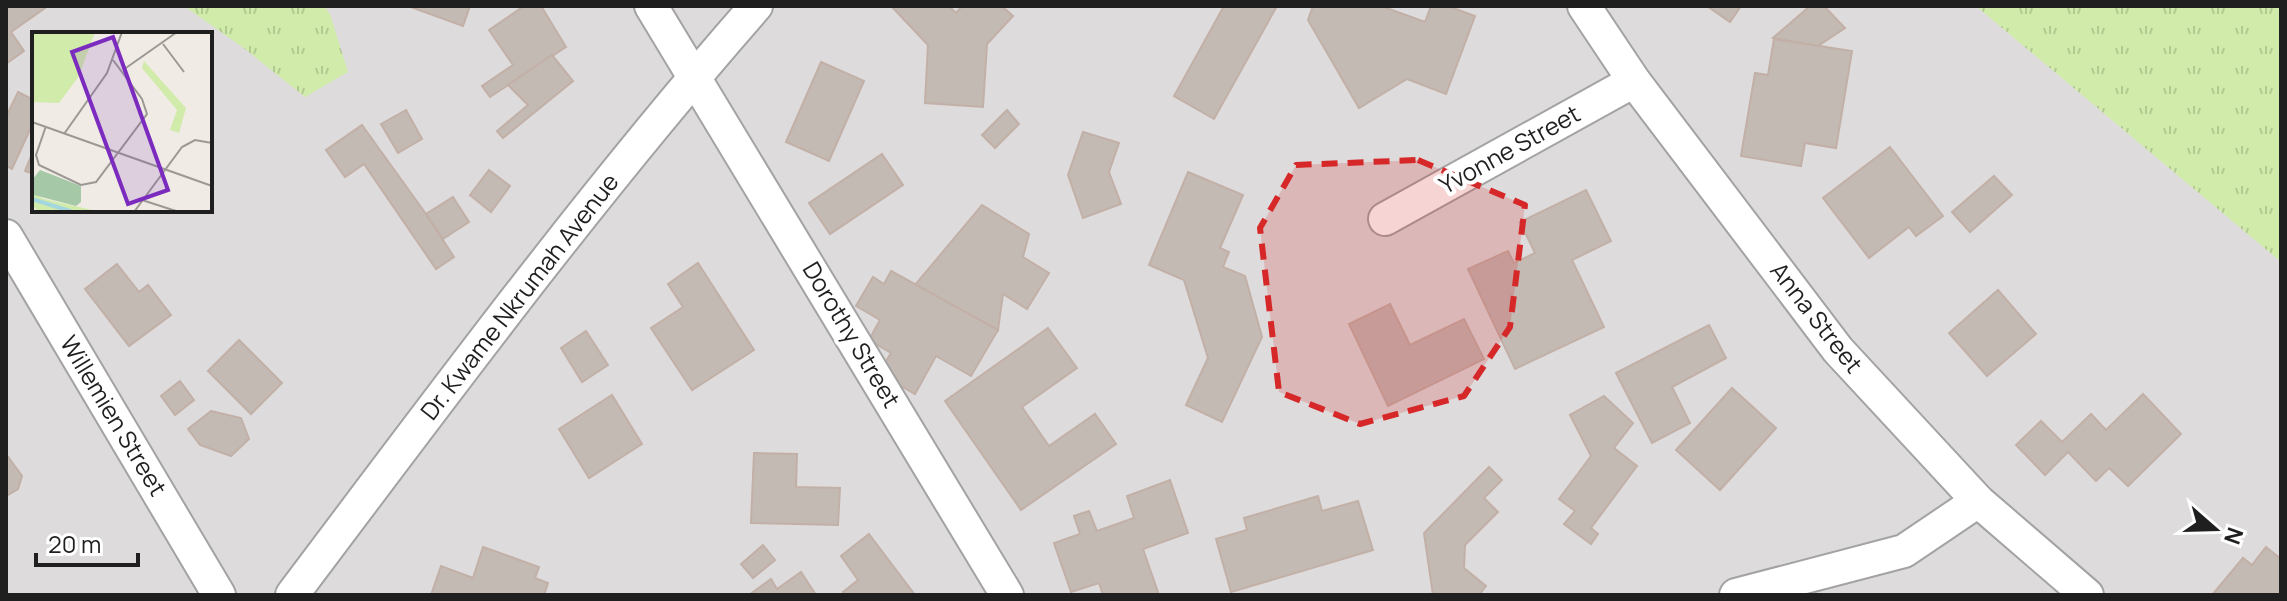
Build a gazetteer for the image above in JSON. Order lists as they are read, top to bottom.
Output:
{
  "streets": {
    "street": [
      "Yvonne Street",
      "Dr. Kwame Nkrumah Avenue",
      "Anna Street",
      "Dorothy Street",
      "Willemien Street"
    ]
  },
  "crossings": [
    ["Yvonne Street", "Anna Street"],
    ["Dr. Kwame Nkrumah Avenue", "Dorothy Street"]
  ],
  "scale_bar": "20 m",
  "north": "right"
}
